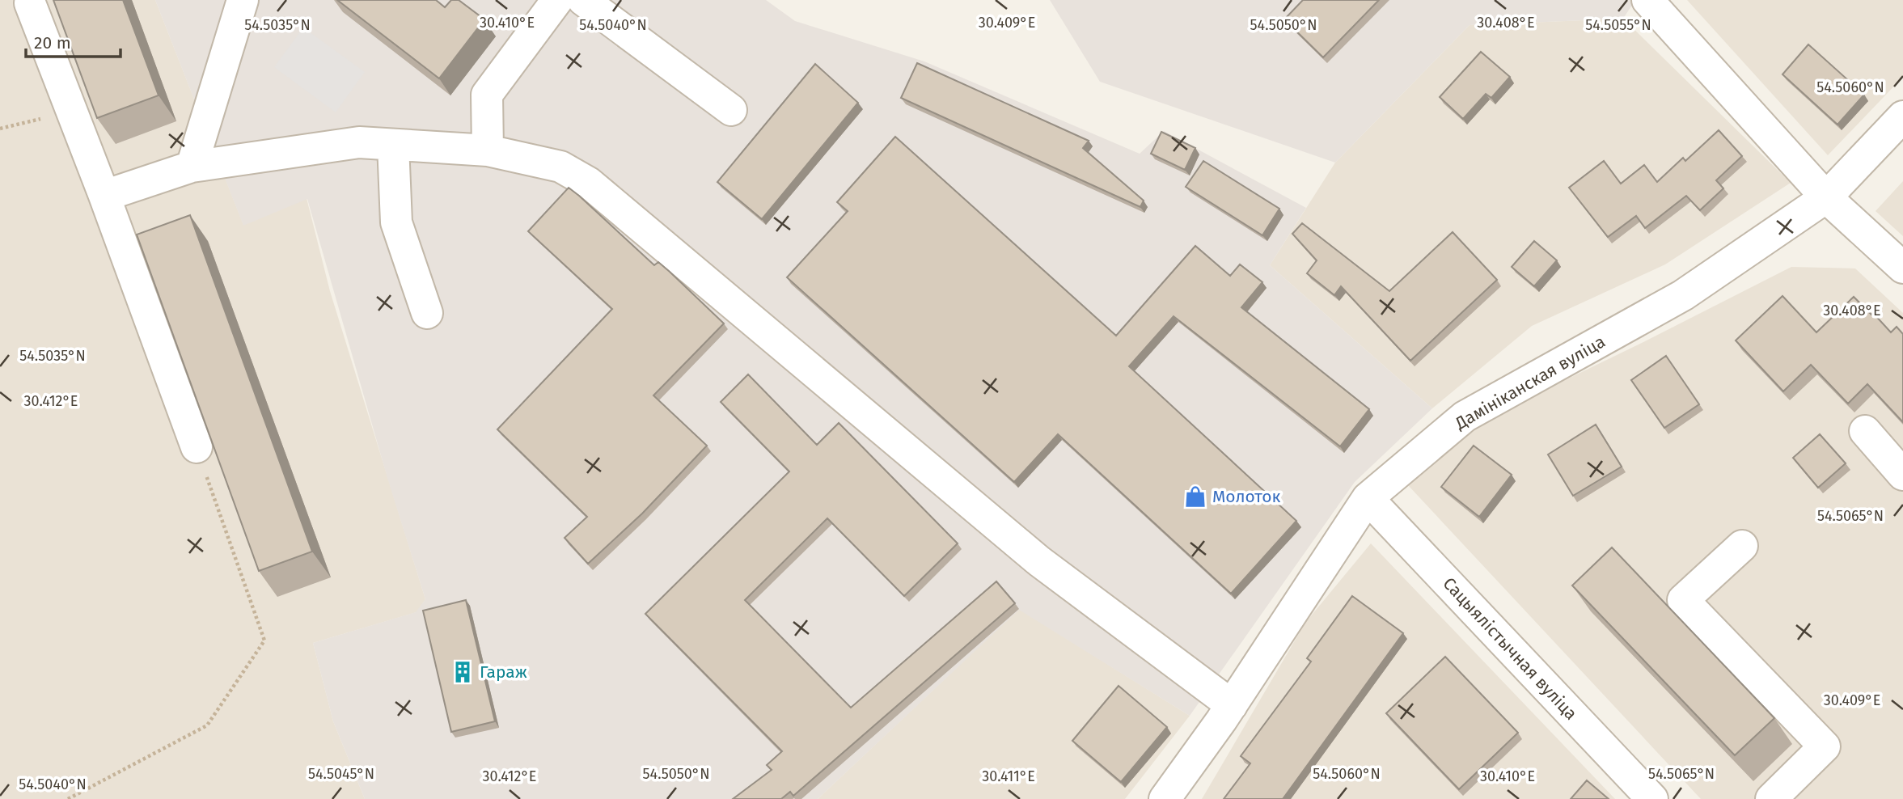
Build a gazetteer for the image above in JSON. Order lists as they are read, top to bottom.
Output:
{
  "streets": {
    "street": ["Дамініканская вуліца", "Сацыялістычная вуліца"]
  },
  "crossings": [
    ["Дамініканская вуліца", "Сацыялістычная вуліца"]
  ],
  "places": {
    "shop": ["Молоток"],
    "building": ["Гараж"]
  },
  "scale_bar": "20 m",
  "coordinates": [
    "30.410°E",
    "30.409°E",
    "30.408°E",
    "54.5040°N",
    "54.5050°N",
    "54.5055°N",
    "54.5035°N",
    "54.5060°N",
    "30.412°E",
    "54.5065°N",
    "54.5045°N",
    "30.411°E"
  ]
}
